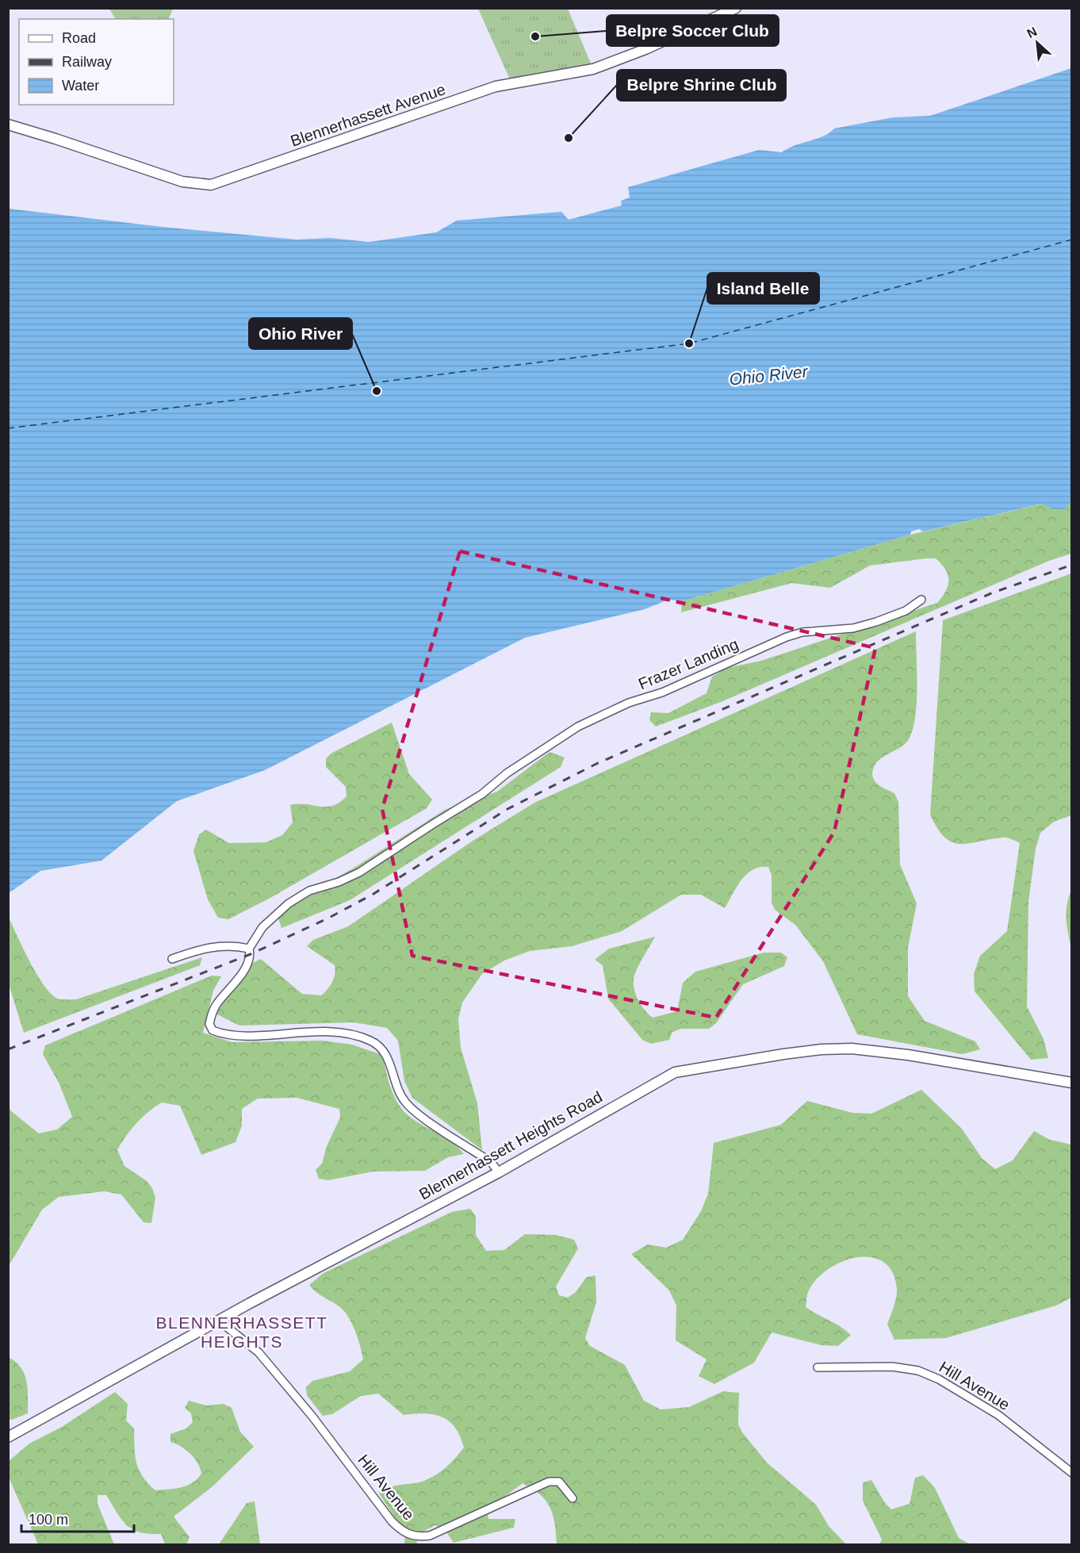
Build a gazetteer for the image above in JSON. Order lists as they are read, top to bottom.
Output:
{
  "streets": {
    "street": [
      "Blennerhassett Avenue",
      "Frazer Landing",
      "Blennerhassett Heights Road",
      "Hill Avenue"
    ]
  },
  "crossings": [
    ["Frazer Landing", "Blennerhassett Heights Road"],
    ["Blennerhassett Heights Road", "Hill Avenue"]
  ],
  "districts": ["BLENNERHASSETT HEIGHTS"],
  "water": ["Ohio River"],
  "places": [
    "Belpre Soccer Club",
    "Belpre Shrine Club",
    "Island Belle",
    "Ohio River"
  ],
  "legend": ["Road", "Railway", "Water"],
  "scale_bar": "100 m",
  "north": "top left"
}
